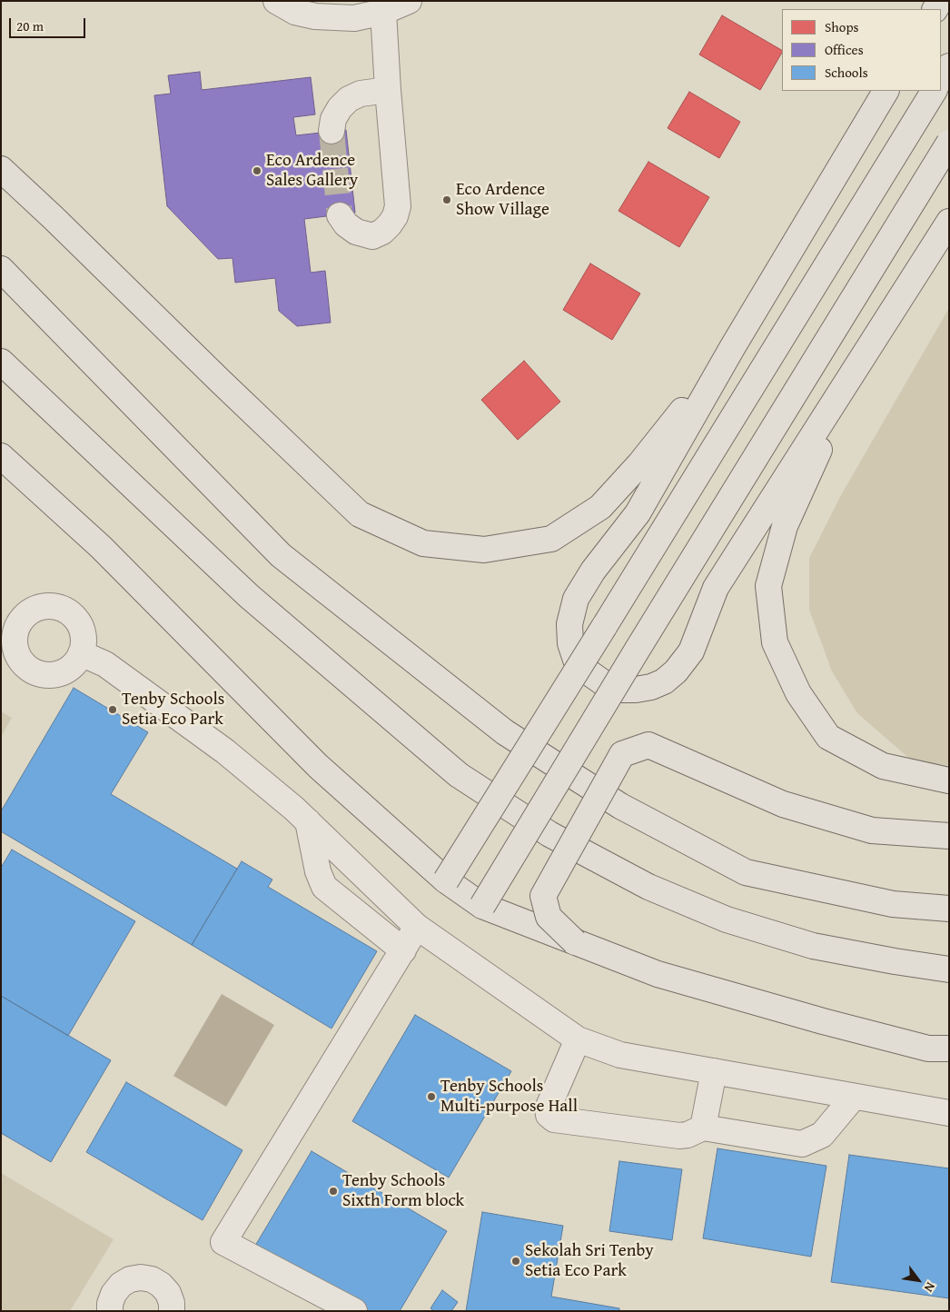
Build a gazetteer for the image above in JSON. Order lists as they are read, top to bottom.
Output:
{
  "places": [
    "Eco Ardence Sales Gallery",
    "Eco Ardence Show Village",
    "Tenby Schools Setia Eco Park",
    "Tenby Schools Multi-purpose Hall",
    "Tenby Schools Sixth Form block",
    "Sekolah Sri Tenby Setia Eco Park"
  ],
  "legend": ["Shops", "Offices", "Schools"],
  "scale_bar": "20 m",
  "north": "bottom right"
}
